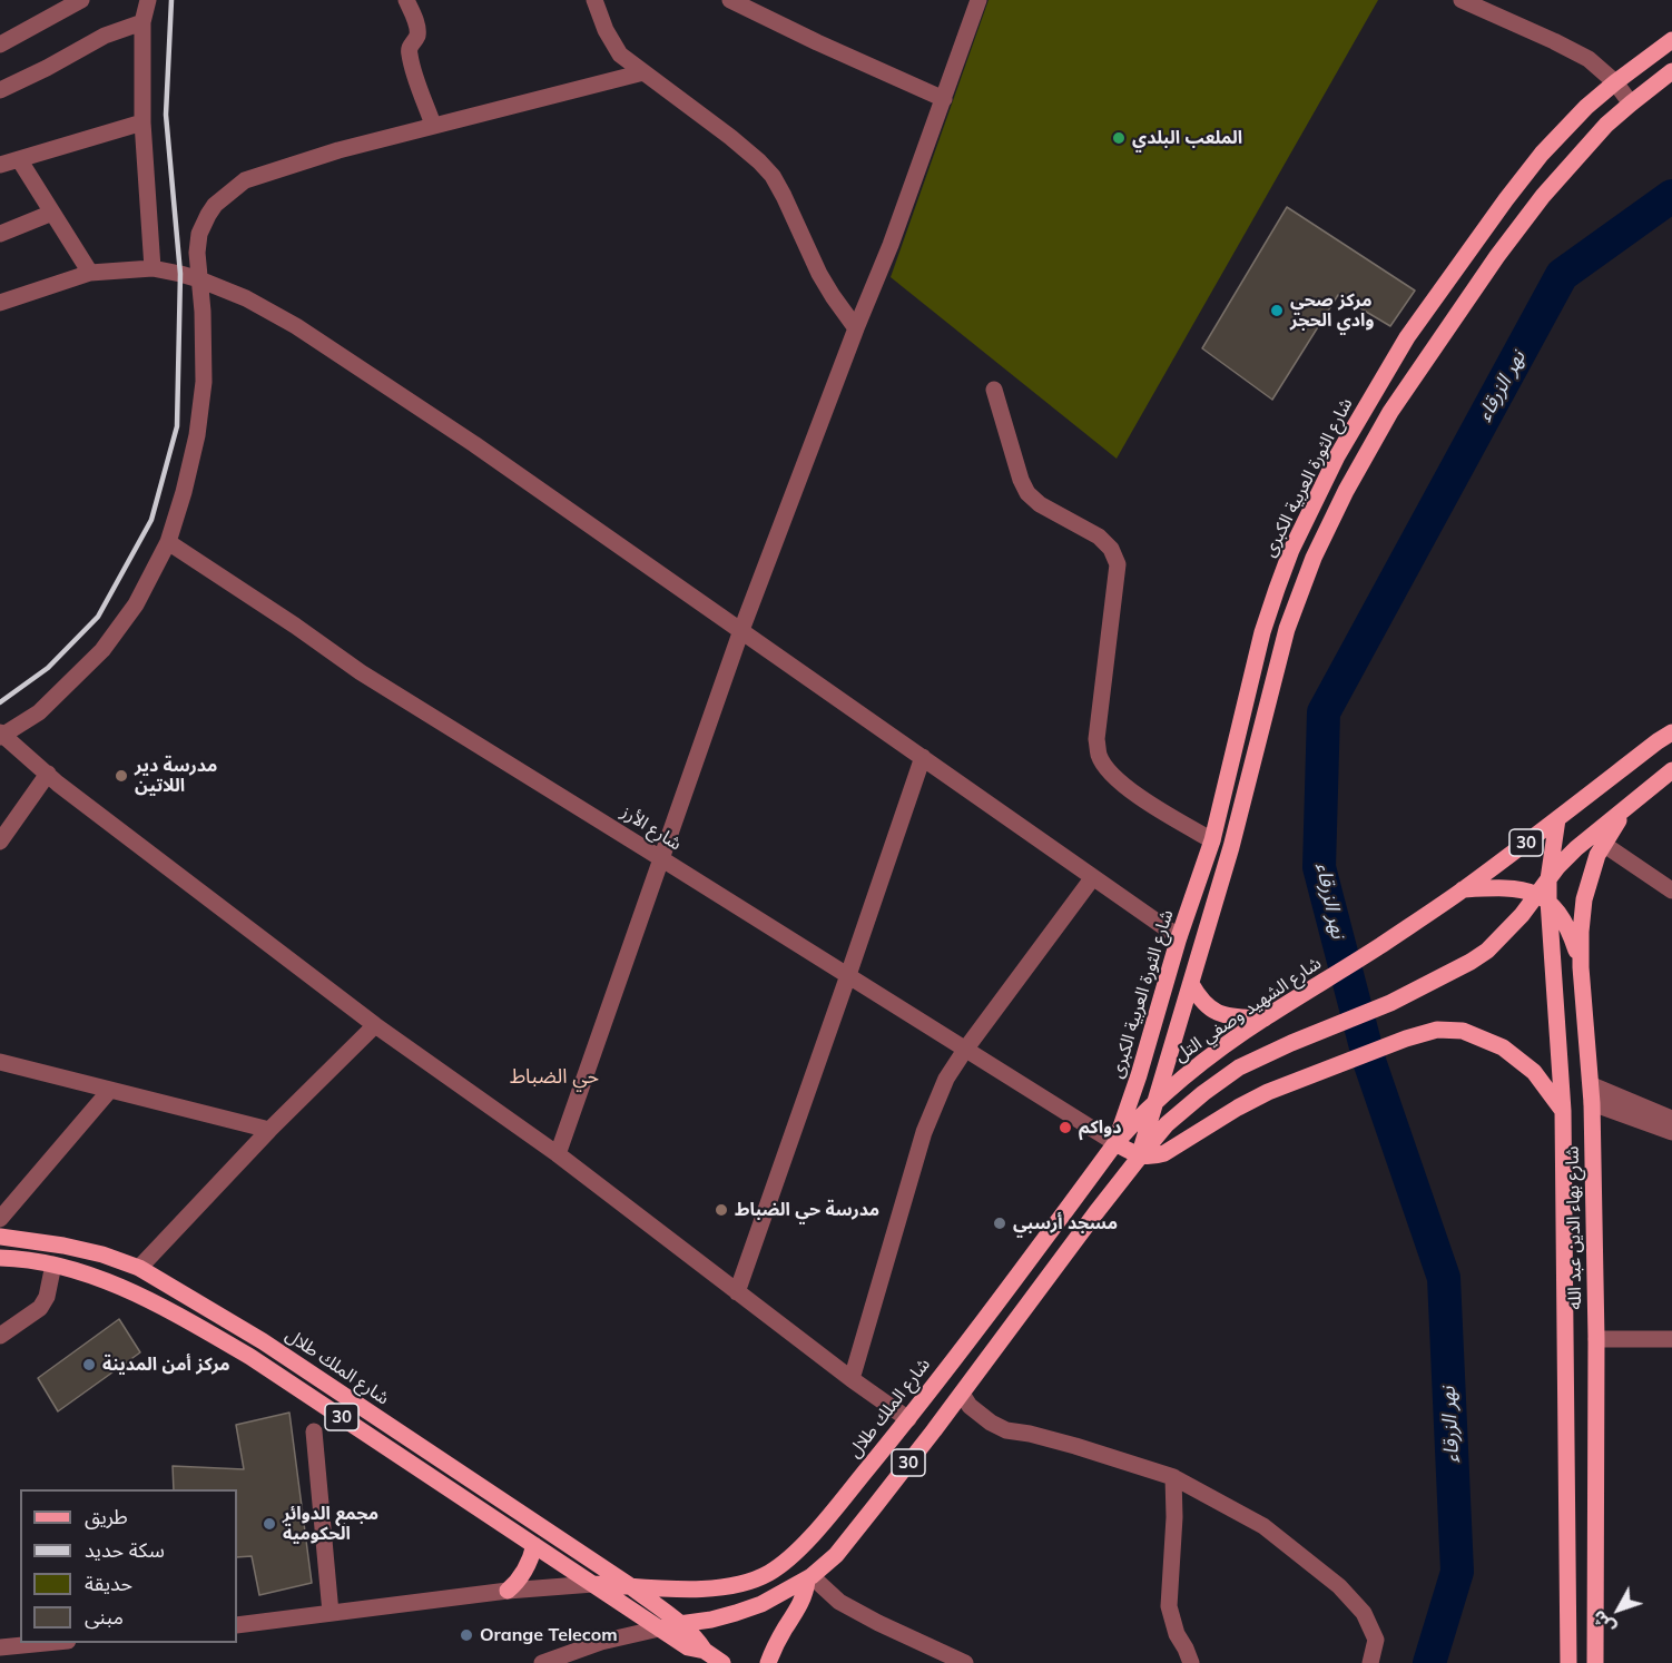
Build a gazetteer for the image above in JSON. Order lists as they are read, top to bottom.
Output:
{
  "streets": {
    "main road": [
      "شارع الثورة العربية الكبرى",
      "30",
      "شارع الشهيد وصفي التل",
      "شارع بهاء الدين عبد الله",
      "شارع الملك طلال"
    ],
    "street": ["شارع الأرز"]
  },
  "crossings": [
    ["شارع الثورة العربية الكبرى", "شارع الأرز"],
    ["شارع الثورة العربية الكبرى", "شارع الشهيد وصفي التل"],
    ["شارع الثورة العربية الكبرى", "شارع الملك طلال"],
    ["شارع الأرز", "شارع الشهيد وصفي التل"],
    ["شارع الأرز", "شارع الملك طلال"],
    ["30", "شارع بهاء الدين عبد الله"],
    ["30", "شارع الملك طلال"],
    ["شارع الشهيد وصفي التل", "شارع الملك طلال"]
  ],
  "districts": ["حي الضباط"],
  "water": ["نهر الزرقاء"],
  "places": [
    "الملعب البلدي",
    "مركز صحي وادي الحجر",
    "مدرسة دير اللاتين",
    "دواكم",
    "مدرسة حي الضباط",
    "مسجد أرسبي",
    "مركز أمن المدينة",
    "مجمع الدوائر الحكومية",
    "Orange Telecom"
  ],
  "legend": [
    "طريق",
    "سكة حديد",
    "حديقة",
    "مبنى"
  ],
  "north": "bottom left"
}
